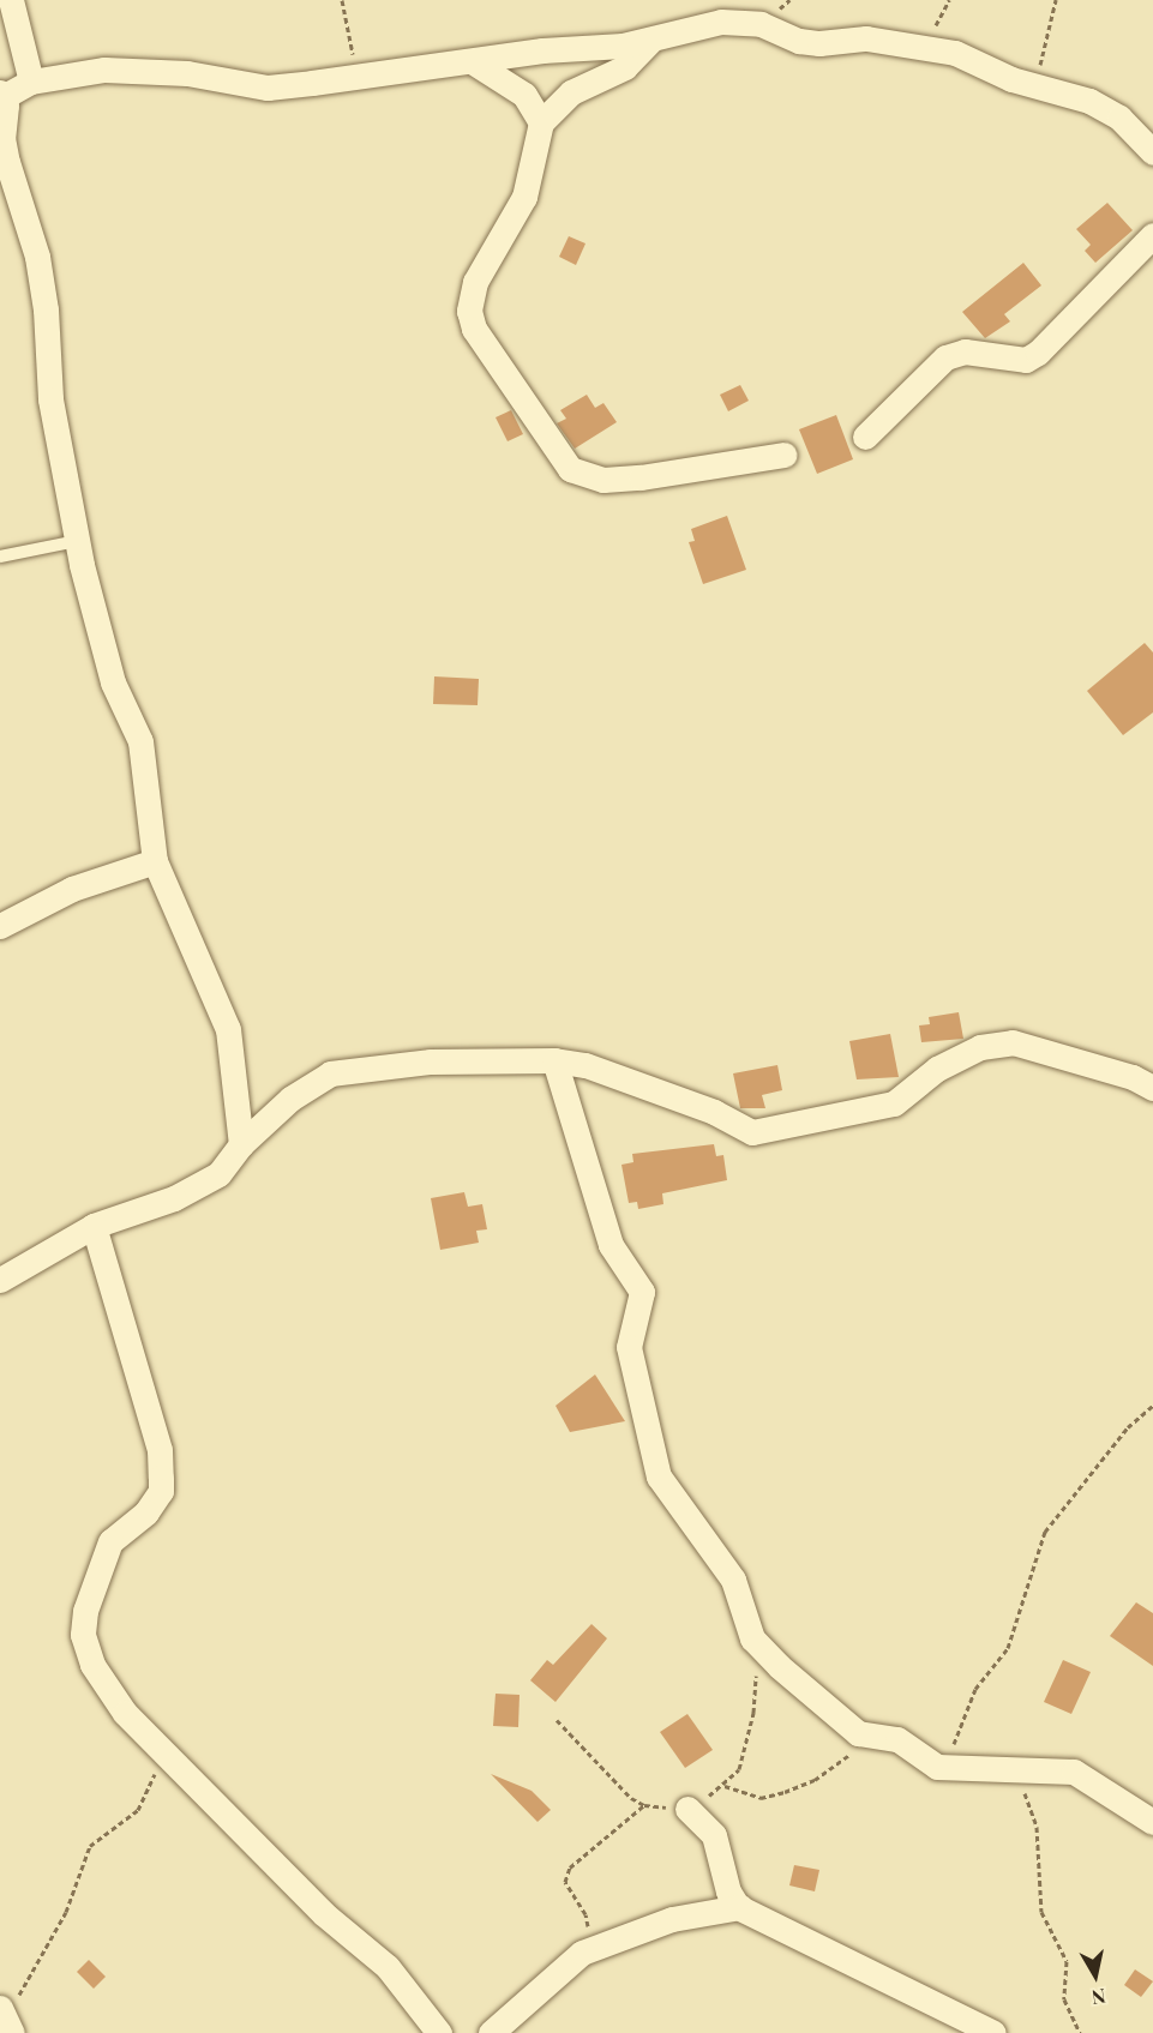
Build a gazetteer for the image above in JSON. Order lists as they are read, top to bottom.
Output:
{
  "north": "bottom"
}
